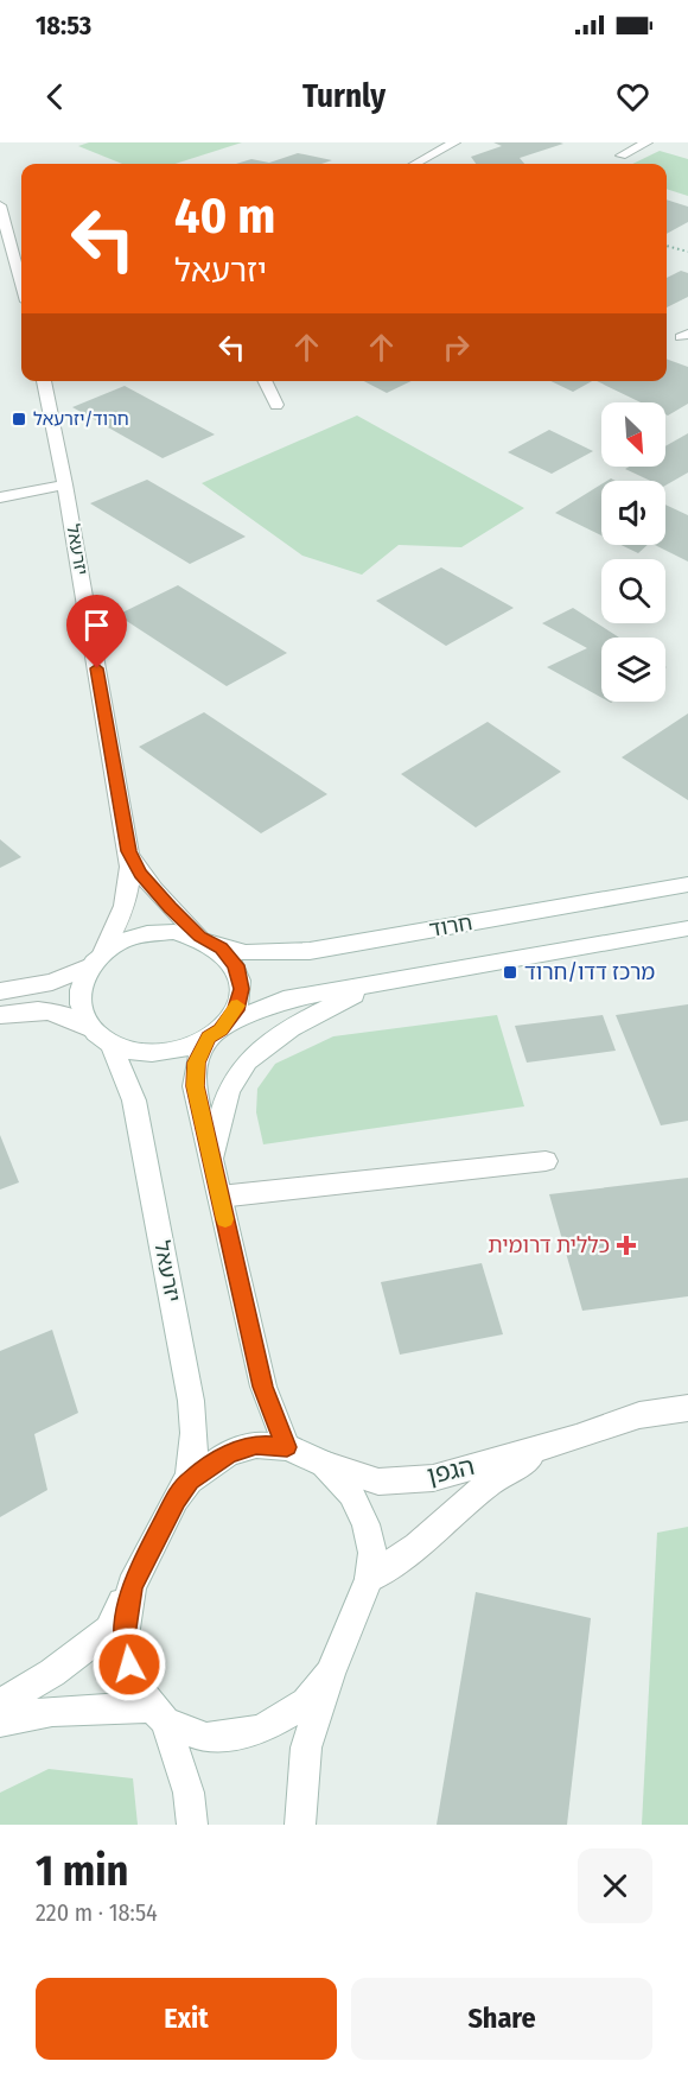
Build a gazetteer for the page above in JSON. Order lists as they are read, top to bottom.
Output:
{
  "streets": {
    "street": ["יזרעאל", "חרוד", "הגפן"]
  },
  "crossings": [
    ["יזרעאל", "חרוד"]
  ],
  "places": {
    "transit": ["חרוד/יזרעאל", "מרכז דדו/חרוד"],
    "health": ["כללית דרומית"]
  },
  "north": "bottom right",
  "page": {
    "status": "18:53",
    "header": "Turnly",
    "turn": ["40 m", "יזרעאל"],
    "heading": ["1 min", "220 m · 18:54"],
    "buttons": ["Exit", "Share"]
  }
}
